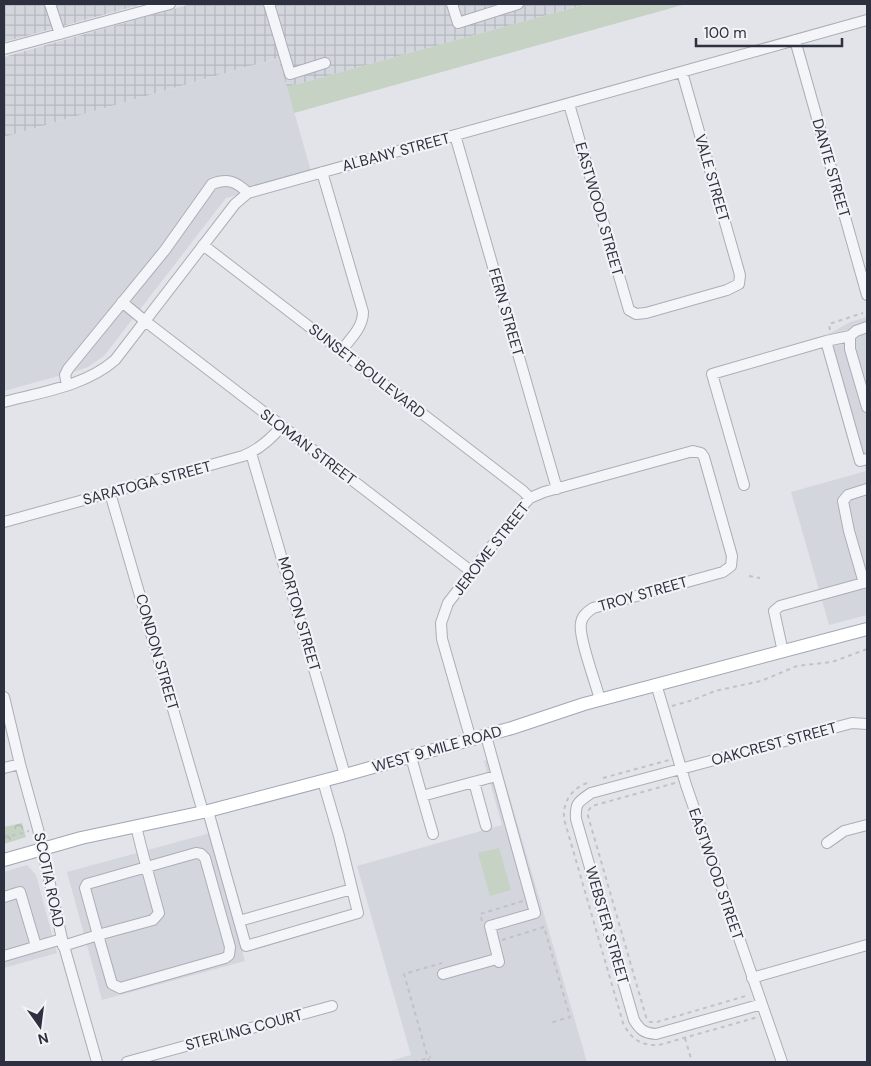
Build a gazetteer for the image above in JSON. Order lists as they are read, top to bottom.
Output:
{
  "streets": {
    "main road": ["WEST 9 MILE ROAD"],
    "street": [
      "ALBANY STREET",
      "DANTE STREET",
      "VALE STREET",
      "EASTWOOD STREET",
      "FERN STREET",
      "SUNSET BOULEVARD",
      "SLOMAN STREET",
      "SARATOGA STREET",
      "JEROME STREET",
      "TROY STREET",
      "MORTON STREET",
      "CONDON STREET",
      "OAKCREST STREET",
      "SCOTIA ROAD",
      "WEBSTER STREET",
      "STERLING COURT"
    ]
  },
  "crossings": [
    ["ALBANY STREET", "DANTE STREET"],
    ["ALBANY STREET", "VALE STREET"],
    ["ALBANY STREET", "EASTWOOD STREET"],
    ["ALBANY STREET", "FERN STREET"],
    ["ALBANY STREET", "SUNSET BOULEVARD"],
    ["ALBANY STREET", "SLOMAN STREET"],
    ["VALE STREET", "EASTWOOD STREET"],
    ["EASTWOOD STREET", "OAKCREST STREET"],
    ["EASTWOOD STREET", "WEST 9 MILE ROAD"],
    ["EASTWOOD STREET", "WEBSTER STREET"],
    ["FERN STREET", "JEROME STREET"],
    ["SUNSET BOULEVARD", "JEROME STREET"],
    ["SLOMAN STREET", "SARATOGA STREET"],
    ["SLOMAN STREET", "JEROME STREET"],
    ["SARATOGA STREET", "MORTON STREET"],
    ["SARATOGA STREET", "CONDON STREET"],
    ["JEROME STREET", "TROY STREET"],
    ["JEROME STREET", "WEST 9 MILE ROAD"],
    ["TROY STREET", "WEST 9 MILE ROAD"],
    ["MORTON STREET", "WEST 9 MILE ROAD"],
    ["CONDON STREET", "WEST 9 MILE ROAD"],
    ["OAKCREST STREET", "WEBSTER STREET"],
    ["WEST 9 MILE ROAD", "SCOTIA ROAD"]
  ],
  "scale_bar": "100 m",
  "north": "bottom"
}
